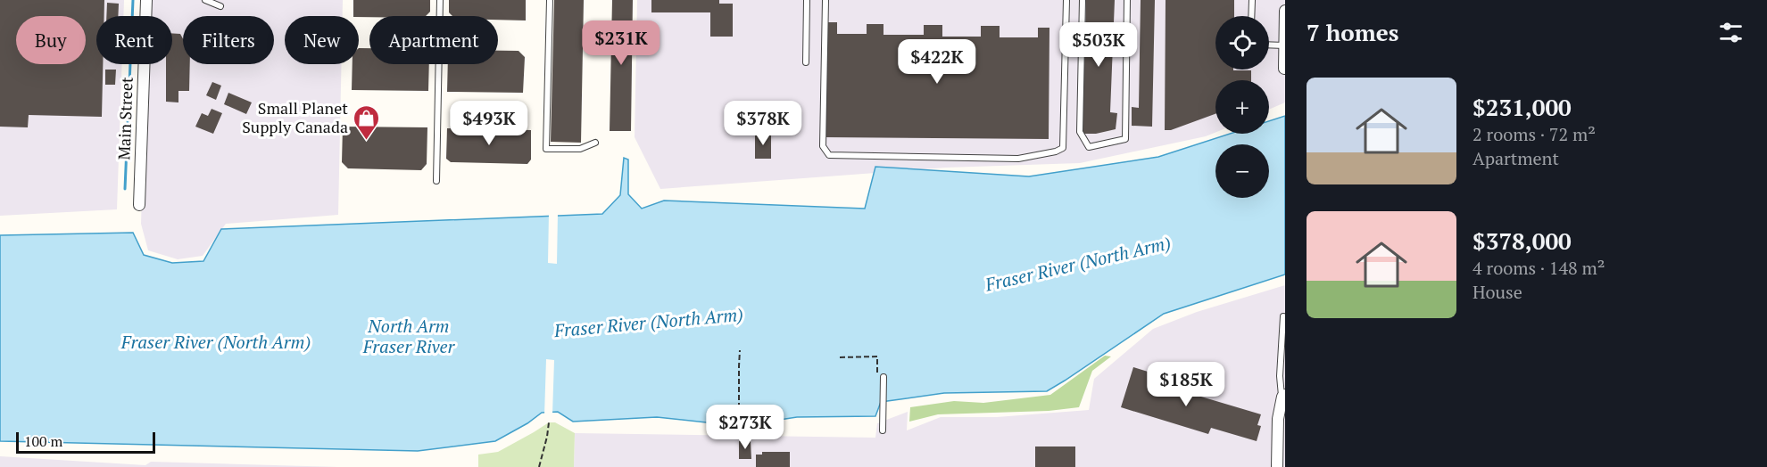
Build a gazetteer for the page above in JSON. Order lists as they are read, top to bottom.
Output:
{
  "streets": {
    "street": ["Main Street"]
  },
  "water": ["Fraser River (North Arm)", "North Arm Fraser River"],
  "places": {
    "shop": ["Small Planet Supply Canada"]
  },
  "scale_bar": "100 m",
  "page": {
    "heading": "7 homes",
    "map_buttons": ["+", "−"],
    "chip": [
      "Buy",
      "Rent",
      "Filters",
      "New",
      "Apartment"
    ],
    "price": [
      "$231K",
      "$503K",
      "$422K",
      "$493K",
      "$378K",
      "$185K",
      "$273K"
    ],
    "list": [
      {
        "name": "$231,000",
        "note": "2 rooms · 72 m² · Apartment"
      },
      {
        "name": "$378,000",
        "note": "4 rooms · 148 m² · House"
      }
    ],
    "scale": "100 m"
  }
}
